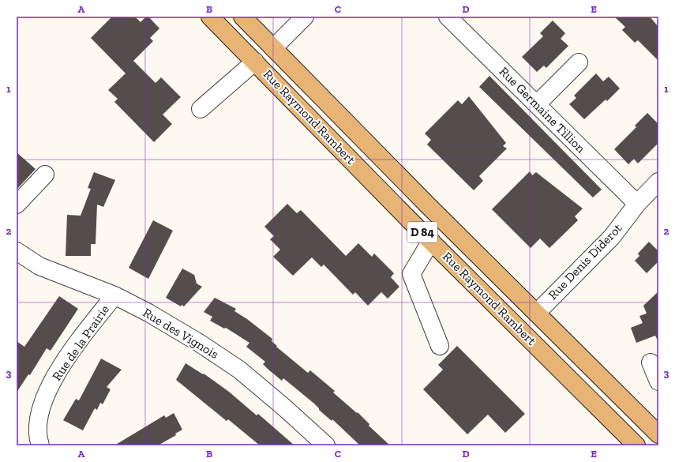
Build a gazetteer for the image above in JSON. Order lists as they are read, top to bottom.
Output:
{
  "streets": {
    "main road": ["Rue Raymond Rambert", "D 84"],
    "street": [
      "Rue Germaine Tillion",
      "Rue Denis Diderot",
      "Rue des Vignois",
      "Rue de la Prairie"
    ]
  },
  "crossings": [
    ["Rue Germaine Tillion", "Rue Denis Diderot"],
    ["Rue Raymond Rambert", "Rue Denis Diderot"],
    ["Rue des Vignois", "Rue de la Prairie"]
  ],
  "grid": {
    "columns": [
      "A",
      "B",
      "C",
      "D",
      "E"
    ],
    "rows": ["1", "2", "3"]
  }
}
